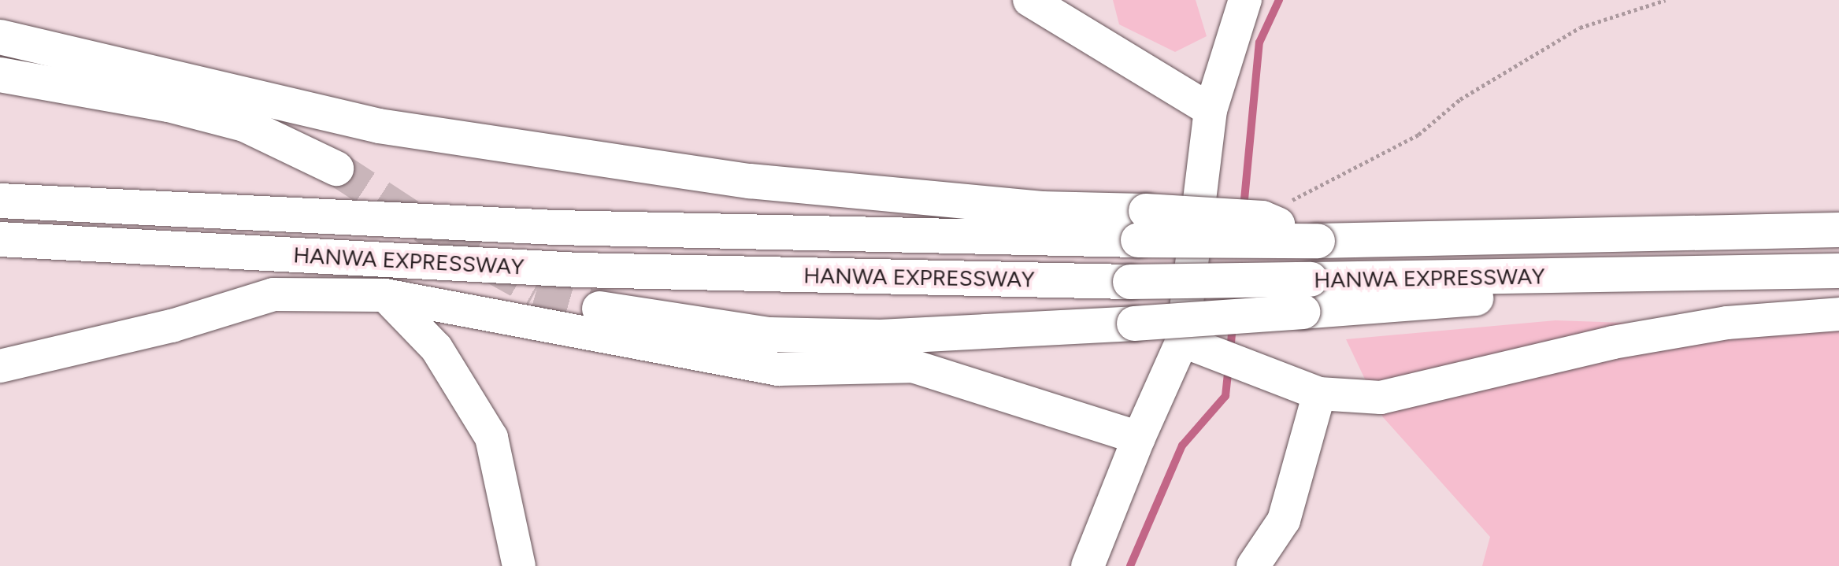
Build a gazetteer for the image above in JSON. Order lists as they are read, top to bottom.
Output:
{
  "streets": {
    "highway": ["HANWA EXPRESSWAY"]
  }
}
